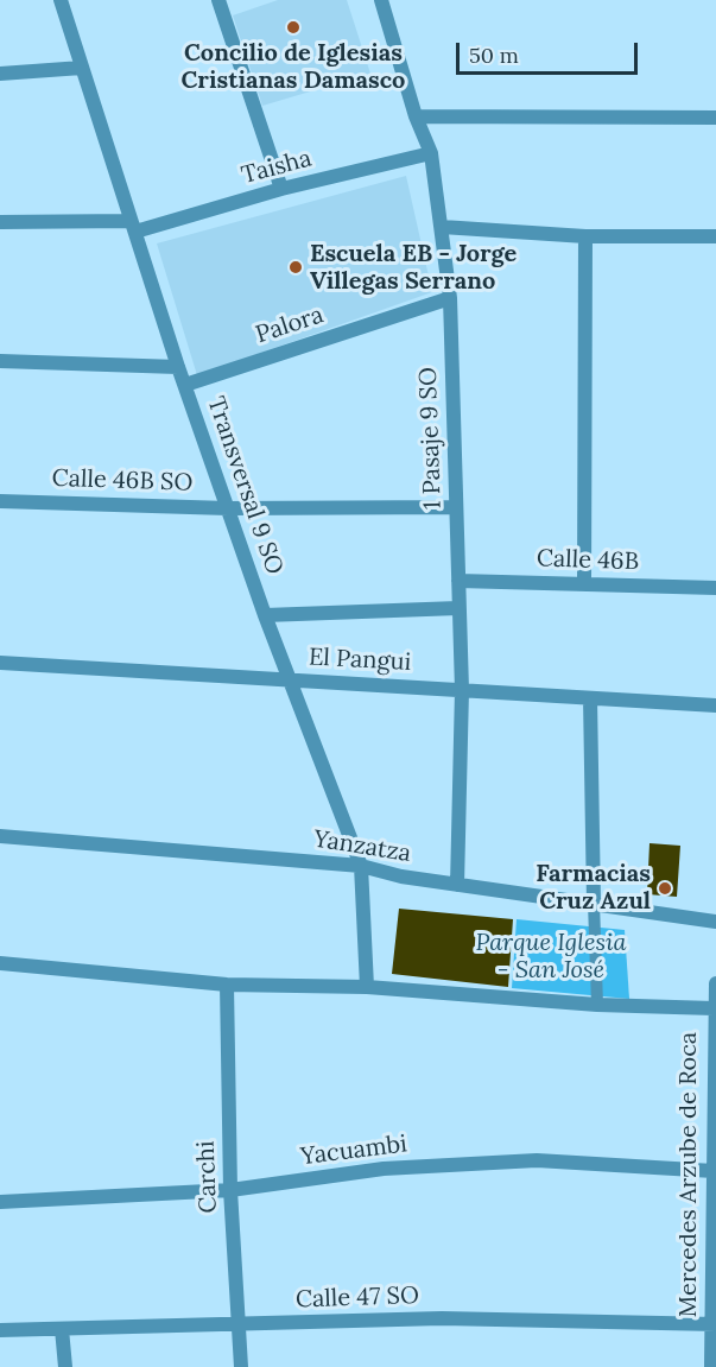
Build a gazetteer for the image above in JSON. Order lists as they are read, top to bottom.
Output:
{
  "streets": {
    "street": [
      "Taisha",
      "Palora",
      "1 Pasaje 9 SO",
      "Calle 46B SO",
      "Transversal 9 SO",
      "Calle 46B",
      "El Pangui",
      "Yanzatza",
      "Yacuambi",
      "Mercedes Arzube de Roca",
      "Carchi",
      "Calle 47 SO"
    ]
  },
  "crossings": [
    ["Taisha", "1 Pasaje 9 SO"],
    ["Taisha", "Transversal 9 SO"],
    ["Palora", "1 Pasaje 9 SO"],
    ["Palora", "Transversal 9 SO"],
    ["1 Pasaje 9 SO", "Calle 46B SO"],
    ["1 Pasaje 9 SO", "Calle 46B"],
    ["1 Pasaje 9 SO", "El Pangui"],
    ["1 Pasaje 9 SO", "Yanzatza"],
    ["Calle 46B SO", "Transversal 9 SO"],
    ["Transversal 9 SO", "El Pangui"],
    ["Transversal 9 SO", "Yanzatza"],
    ["Yacuambi", "Mercedes Arzube de Roca"],
    ["Yacuambi", "Carchi"],
    ["Mercedes Arzube de Roca", "Calle 47 SO"],
    ["Carchi", "Calle 47 SO"]
  ],
  "parks": ["Parque Iglesia - San José"],
  "places": ["Concilio de Iglesias Cristianas Damasco", "Escuela EB - Jorge Villegas Serrano", "Farmacias Cruz Azul"],
  "scale_bar": "50 m"
}
